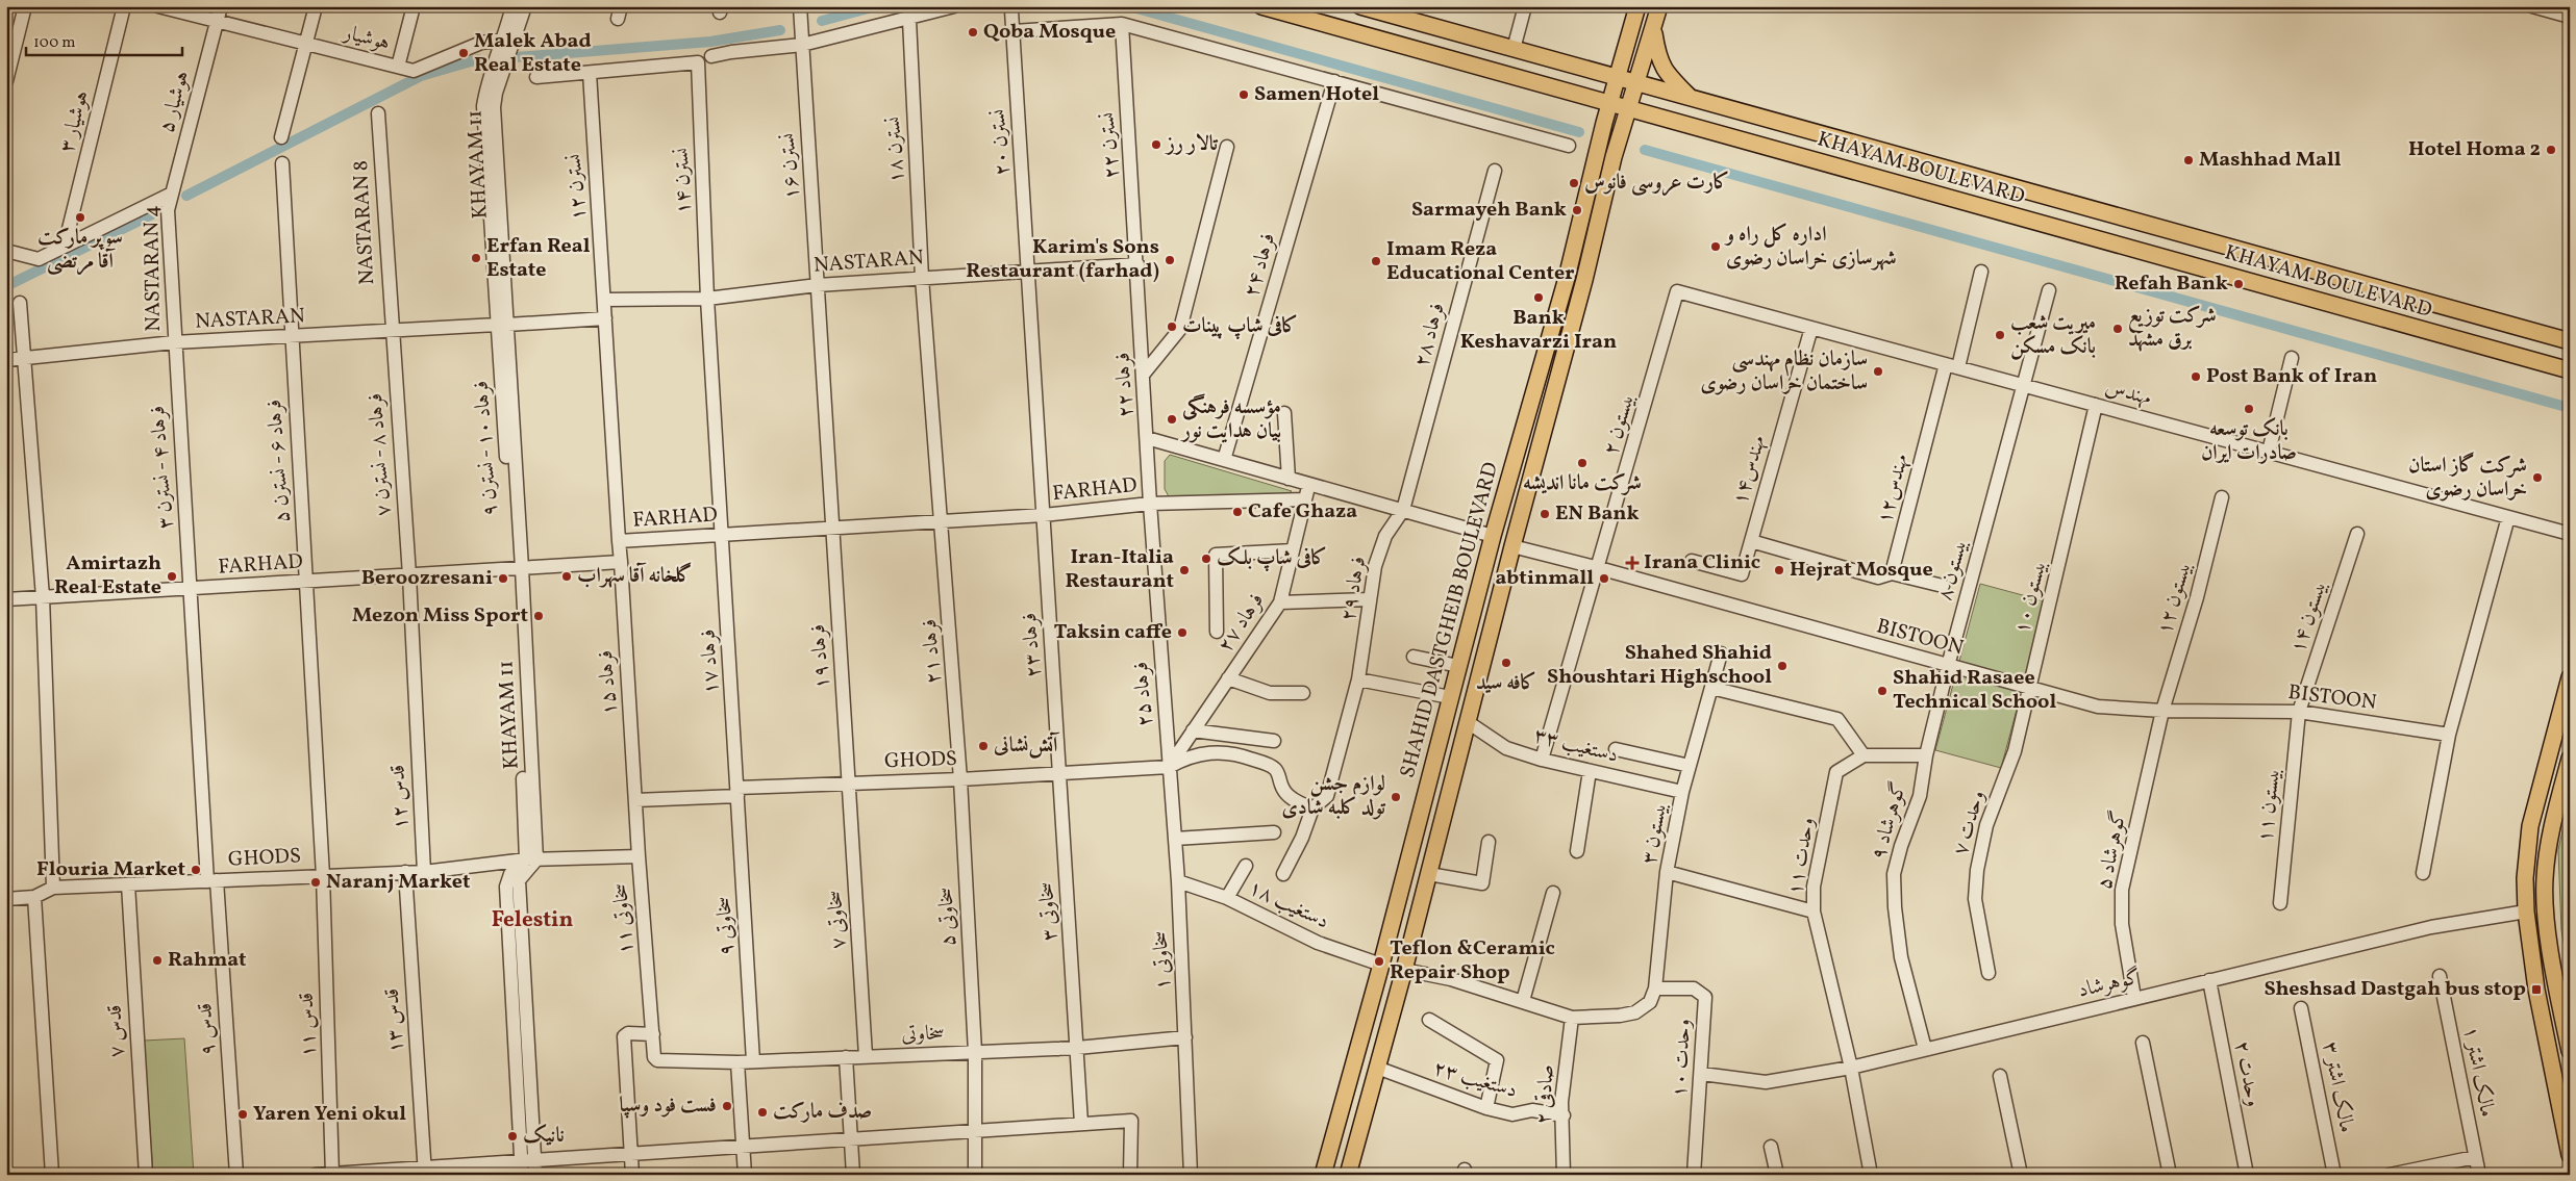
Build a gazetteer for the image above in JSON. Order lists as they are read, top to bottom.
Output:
{
  "streets": {
    "main road": ["KHAYAM BOULEVARD", "SHAHID DASTGHEIB BOULEVARD"],
    "street": [
      "هوشیار",
      "هوشیار ۵",
      "هوشیار ۳",
      "نسترن ۲۰",
      "نسترن ۲۲",
      "نسترن ۱۸",
      "KHAYAM 11",
      "نسترن ۱۶",
      "نسترن ۱۴",
      "نسترن ۱۲",
      "NASTARAN 8",
      "NASTARAN",
      "فرهاد ۲۴",
      "NASTARAN 4",
      "فرهاد ۲۸",
      "فرهاد ۲۲",
      "مهندس",
      "بیستون ۲",
      "فرهاد ۱۰ - نسترن ۹",
      "فرهاد ۸ - نسترن ۷",
      "فرهاد ۶ - نسترن ۵",
      "فرهاد ۴ - نسترن ۳",
      "مهندس۱۴",
      "مهندس۱۲",
      "FARHAD",
      "بیستون ۸",
      "فرهاد ۲۹",
      "بیستون ۱۰",
      "بیستون ۱۲",
      "بیستون ۱۴",
      "فرهاد ۲۷",
      "BISTOON",
      "فرهاد ۲۳",
      "فرهاد ۲۱",
      "فرهاد ۱۹",
      "فرهاد ۱۷",
      "فرهاد ۱۵",
      "فرهاد ۲۵",
      "دستغیب ۳۳",
      "GHODS",
      "قدس ۱۲",
      "بیستون ۱۱",
      "گوهرشاد ۹",
      "وحدت ۷",
      "بیستون ۳",
      "گوهرشاد ۵",
      "وحدت ۱۱",
      "دستغیب ۱۸",
      "سخاوتی ۳",
      "سخاوتی ۵",
      "سخاوتی ۱۱",
      "سخاوتی ۷",
      "سخاوتی ۹",
      "سخاوتی ۱",
      "گوهرشاد",
      "قدس ۱۳",
      "قدس ۱۱",
      "قدس ۹",
      "قدس ۷",
      "سخاوتی",
      "وحدت ۱۰",
      "مالک اشتر ۱",
      "وحدت ۲",
      "دستغیب ۲۳",
      "مالک اشتر ۳",
      "صادقی ۲"
    ]
  },
  "crossings": [
    ["هوشیار", "هوشیار ۵"],
    ["هوشیار", "KHAYAM 11"],
    ["هوشیار ۵", "NASTARAN 4"],
    ["نسترن ۲۰", "NASTARAN"],
    ["نسترن ۲۰", "فرهاد ۲۳"],
    ["نسترن ۲۲", "NASTARAN"],
    ["نسترن ۲۲", "فرهاد ۲۲"],
    ["نسترن ۱۸", "NASTARAN"],
    ["نسترن ۱۸", "فرهاد ۲۱"],
    ["KHAYAM 11", "NASTARAN"],
    ["KHAYAM 11", "فرهاد ۱۰ - نسترن ۹"],
    ["KHAYAM 11", "FARHAD"],
    ["KHAYAM 11", "GHODS"],
    ["نسترن ۱۶", "NASTARAN"],
    ["نسترن ۱۶", "فرهاد ۱۹"],
    ["KHAYAM BOULEVARD", "SHAHID DASTGHEIB BOULEVARD"],
    ["نسترن ۱۴", "نسترن ۱۲"],
    ["نسترن ۱۴", "NASTARAN"],
    ["نسترن ۱۴", "فرهاد ۱۷"],
    ["نسترن ۱۲", "NASTARAN"],
    ["نسترن ۱۲", "FARHAD"],
    ["NASTARAN 8", "NASTARAN"],
    ["NASTARAN 8", "فرهاد ۸ - نسترن ۷"],
    ["NASTARAN", "NASTARAN 4"],
    ["NASTARAN", "فرهاد ۲۲"],
    ["NASTARAN", "فرهاد ۱۰ - نسترن ۹"],
    ["NASTARAN", "فرهاد ۸ - نسترن ۷"],
    ["NASTARAN", "فرهاد ۶ - نسترن ۵"],
    ["NASTARAN", "فرهاد ۴ - نسترن ۳"],
    ["NASTARAN 4", "فرهاد ۴ - نسترن ۳"],
    ["فرهاد ۲۸", "فرهاد ۲۹"],
    ["فرهاد ۲۲", "FARHAD"],
    ["فرهاد ۲۲", "فرهاد ۲۵"],
    ["مهندس", "بیستون ۲"],
    ["مهندس", "مهندس۱۴"],
    ["مهندس", "مهندس۱۲"],
    ["مهندس", "بیستون ۸"],
    ["مهندس", "بیستون ۱۰"],
    ["بیستون ۲", "BISTOON"],
    ["بیستون ۲", "دستغیب ۳۳"],
    ["فرهاد ۱۰ - نسترن ۹", "FARHAD"],
    ["فرهاد ۸ - نسترن ۷", "FARHAD"],
    ["فرهاد ۸ - نسترن ۷", "قدس ۱۲"],
    ["فرهاد ۶ - نسترن ۵", "FARHAD"],
    ["فرهاد ۶ - نسترن ۵", "قدس ۱۱"],
    ["فرهاد ۴ - نسترن ۳", "FARHAD"],
    ["فرهاد ۴ - نسترن ۳", "قدس ۹"],
    ["FARHAD", "فرهاد ۲۷"],
    ["FARHAD", "فرهاد ۲۳"],
    ["FARHAD", "فرهاد ۲۱"],
    ["FARHAD", "فرهاد ۱۹"],
    ["FARHAD", "فرهاد ۱۷"],
    ["FARHAD", "فرهاد ۱۵"],
    ["FARHAD", "فرهاد ۲۵"],
    ["بیستون ۸", "BISTOON"],
    ["بیستون ۸", "گوهرشاد ۹"],
    ["بیستون ۱۰", "BISTOON"],
    ["بیستون ۱۰", "وحدت ۷"],
    ["بیستون ۱۲", "BISTOON"],
    ["بیستون ۱۲", "گوهرشاد ۵"],
    ["بیستون ۱۴", "BISTOON"],
    ["بیستون ۱۴", "بیستون ۱۱"],
    ["SHAHID DASTGHEIB BOULEVARD", "BISTOON"],
    ["SHAHID DASTGHEIB BOULEVARD", "دستغیب ۳۳"],
    ["SHAHID DASTGHEIB BOULEVARD", "دستغیب ۱۸"],
    ["SHAHID DASTGHEIB BOULEVARD", "دستغیب ۲۳"],
    ["فرهاد ۲۷", "فرهاد ۲۵"],
    ["فرهاد ۲۷", "GHODS"],
    ["BISTOON", "بیستون ۱۱"],
    ["BISTOON", "گوهرشاد ۹"],
    ["BISTOON", "وحدت ۷"],
    ["BISTOON", "گوهرشاد ۵"],
    ["فرهاد ۲۳", "GHODS"],
    ["فرهاد ۲۳", "سخاوتی ۳"],
    ["فرهاد ۲۱", "GHODS"],
    ["فرهاد ۲۱", "سخاوتی ۵"],
    ["فرهاد ۱۹", "GHODS"],
    ["فرهاد ۱۹", "سخاوتی ۷"],
    ["فرهاد ۱۷", "GHODS"],
    ["فرهاد ۱۷", "سخاوتی ۹"],
    ["فرهاد ۱۵", "GHODS"],
    ["فرهاد ۱۵", "سخاوتی ۱۱"],
    ["فرهاد ۲۵", "GHODS"],
    ["فرهاد ۲۵", "دستغیب ۱۸"],
    ["فرهاد ۲۵", "سخاوتی ۱"],
    ["دستغیب ۳۳", "بیستون ۳"],
    ["GHODS", "قدس ۱۲"],
    ["GHODS", "سخاوتی ۳"],
    ["GHODS", "سخاوتی ۵"],
    ["GHODS", "سخاوتی ۱۱"],
    ["GHODS", "سخاوتی ۷"],
    ["GHODS", "سخاوتی ۹"],
    ["GHODS", "قدس ۱۳"],
    ["GHODS", "قدس ۱۱"],
    ["GHODS", "قدس ۹"],
    ["GHODS", "قدس ۷"],
    ["گوهرشاد ۹", "گوهرشاد"],
    ["بیستون ۳", "وحدت ۱۰"],
    ["گوهرشاد ۵", "گوهرشاد"],
    ["وحدت ۱۱", "گوهرشاد"],
    ["دستغیب ۱۸", "سخاوتی ۱"],
    ["سخاوتی ۳", "سخاوتی"],
    ["سخاوتی ۵", "سخاوتی"],
    ["سخاوتی ۱۱", "سخاوتی"],
    ["سخاوتی ۷", "سخاوتی"],
    ["سخاوتی ۹", "سخاوتی"],
    ["سخاوتی ۱", "سخاوتی"],
    ["گوهرشاد", "وحدت ۱۰"],
    ["گوهرشاد", "وحدت ۲"],
    ["دستغیب ۲۳", "صادقی ۲"]
  ],
  "districts": ["Felestin"],
  "places": {
    "other": [
      "Qoba Mosque",
      "Malek Abad Real Estate",
      "Samen Hotel",
      "تالار رز",
      "Hotel Homa 2",
      "Mashhad Mall",
      "کارت عروسی فانوس",
      "Sarmayeh Bank",
      "سوپر مارکت آقا مرتضی",
      "اداره کل راه و شهرسازی خراسان رضوی",
      "Erfan Real Estate",
      "Karim's Sons Restaurant (farhad)",
      "Imam Reza Educational Center",
      "Refah Bank",
      "Bank Keshavarzi Iran",
      "کافی شاپ پینات",
      "شرکت توزیع برق مشهد",
      "میریت شعب بانک مسکن",
      "سازمان نظام مهندسی ساختمان خراسان رضوی",
      "Post Bank of Iran",
      "بانک توسعه صادرات ایران",
      "مؤسسه فرهنگی بیان هدایت نور",
      "شرکت مانا اندیشه",
      "شرکت گاز استان خراسان رضوی",
      "Cafe Ghaza",
      "EN Bank",
      "کافی شاپ بلک",
      "Iran-Italia Restaurant",
      "Hejrat Mosque",
      "Amirtazh Real Estate",
      "گلخانه آقا سهراب",
      "Beroozresani",
      "abtinmall",
      "Mezon Miss Sport",
      "Taksin caffe",
      "کافه سید",
      "Shahed Shahid Shoushtari Highschool",
      "Shahid Rasaee Technical School",
      "آتش‌نشانی",
      "لوازم جشن تولد کلبه شادی",
      "Flouria Market",
      "Naranj Market",
      "Rahmat",
      "Teflon &Ceramic Repair Shop",
      "فست فود وسپا",
      "صدف مارکت",
      "Yaren Yeni okul",
      "نانیک"
    ],
    "health": ["Irana Clinic"],
    "transit": ["Sheshsad Dastgah bus stop"]
  },
  "scale_bar": "100 m"
}
